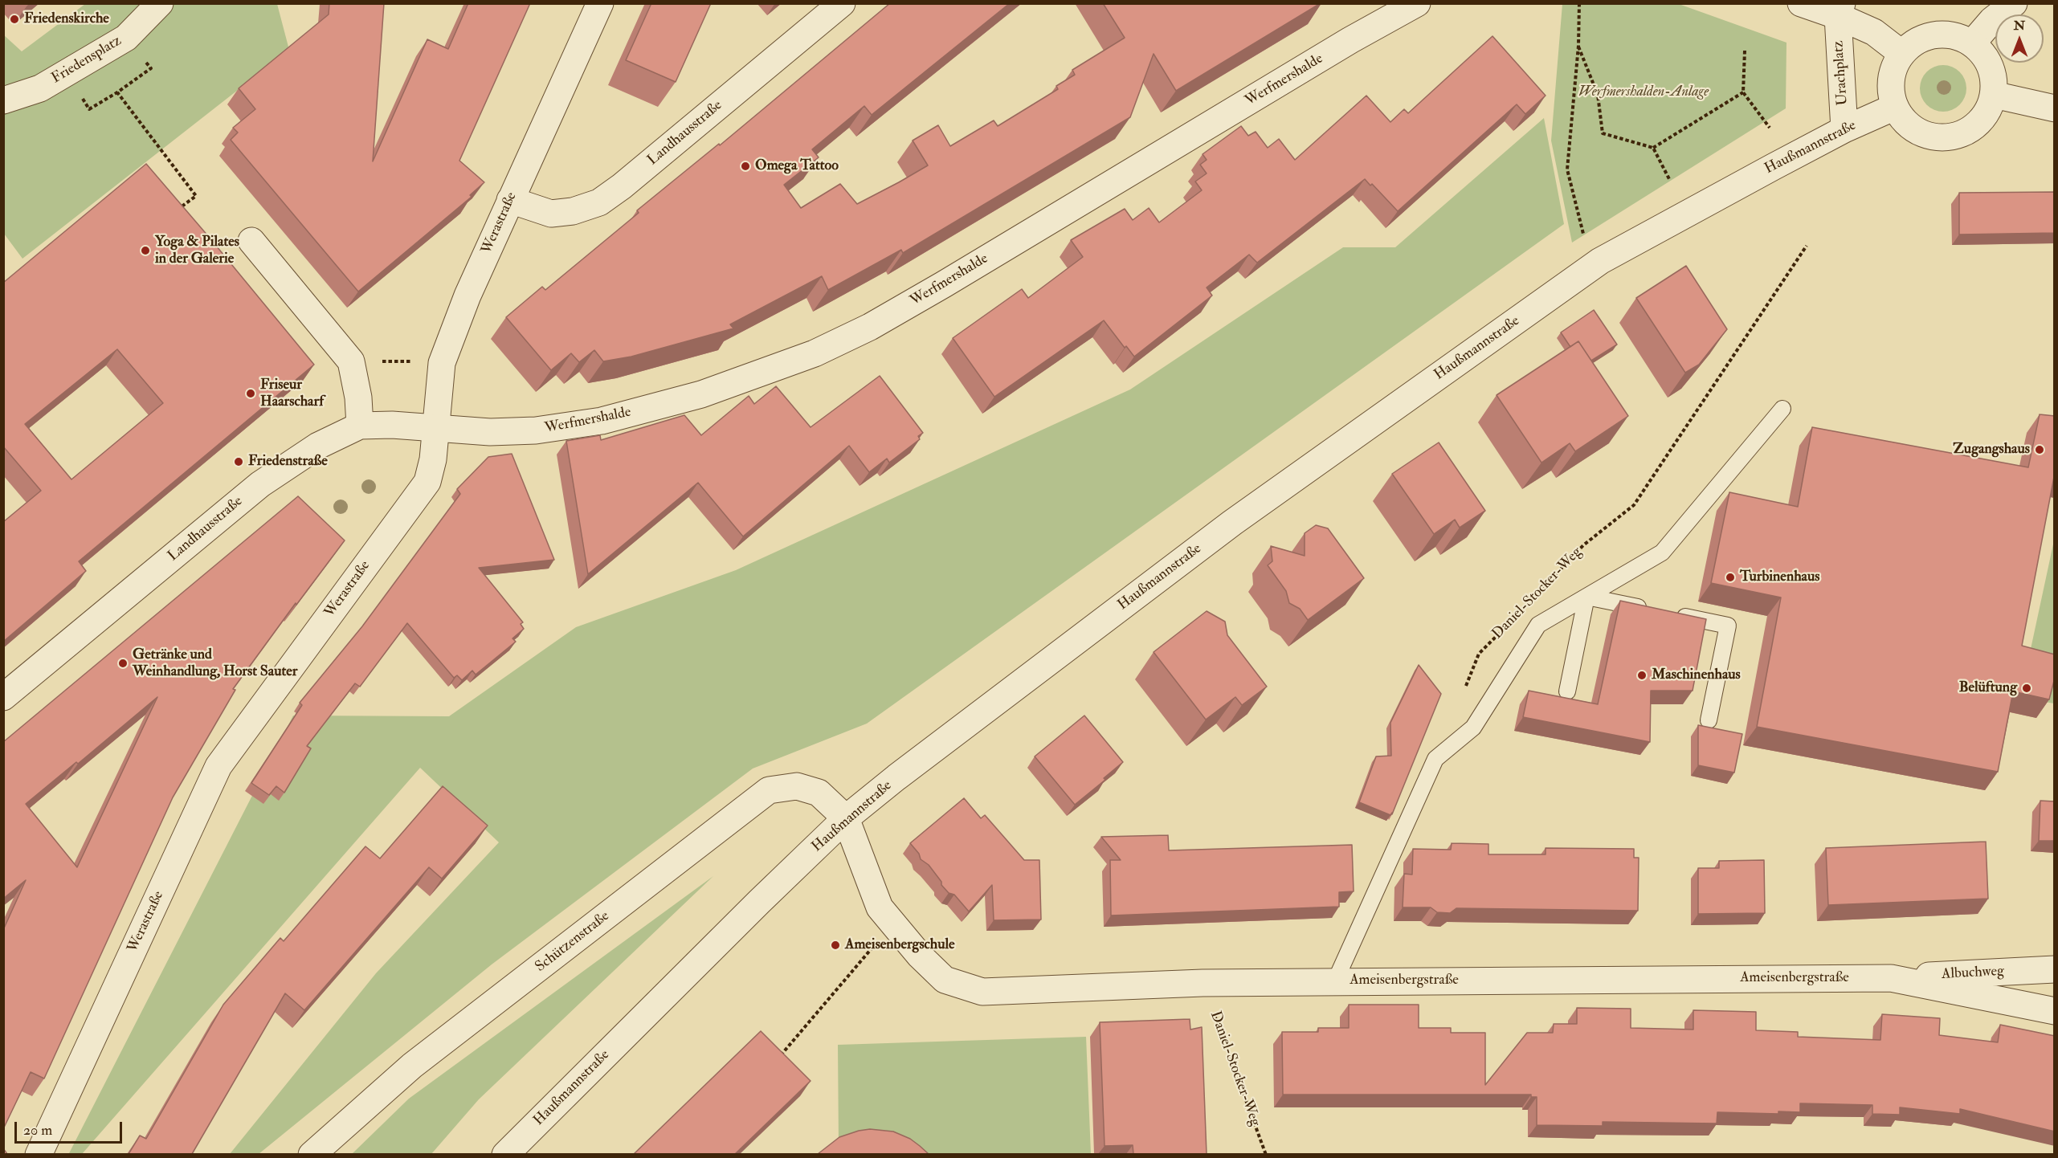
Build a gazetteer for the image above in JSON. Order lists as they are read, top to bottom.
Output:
{
  "streets": {
    "street": [
      "Friedensplatz",
      "Urachplatz",
      "Werfmershalde",
      "Landhausstraße",
      "Haußmannstraße",
      "Werastraße",
      "Schützenstraße",
      "Albuchweg",
      "Ameisenbergstraße"
    ],
    "path": ["Daniel-Stocker-Weg"]
  },
  "crossings": [
    ["Urachplatz", "Haußmannstraße"],
    ["Werfmershalde", "Landhausstraße"],
    ["Werfmershalde", "Werastraße"],
    ["Landhausstraße", "Werastraße"],
    ["Haußmannstraße", "Schützenstraße"],
    ["Haußmannstraße", "Ameisenbergstraße"],
    ["Daniel-Stocker-Weg", "Ameisenbergstraße"],
    ["Schützenstraße", "Ameisenbergstraße"],
    ["Albuchweg", "Ameisenbergstraße"]
  ],
  "parks": ["Werfmershalden-Anlage"],
  "places": [
    "Friedenskirche",
    "Omega Tattoo",
    "Yoga & Pilates in der Galerie",
    "Friseur Haarscharf",
    "Zugangshaus",
    "Friedenstraße",
    "Turbinenhaus",
    "Getränke und Weinhandlung, Horst Sauter",
    "Maschinenhaus",
    "Belüftung",
    "Ameisenbergschule"
  ],
  "scale_bar": "20 m",
  "north": "top"
}
